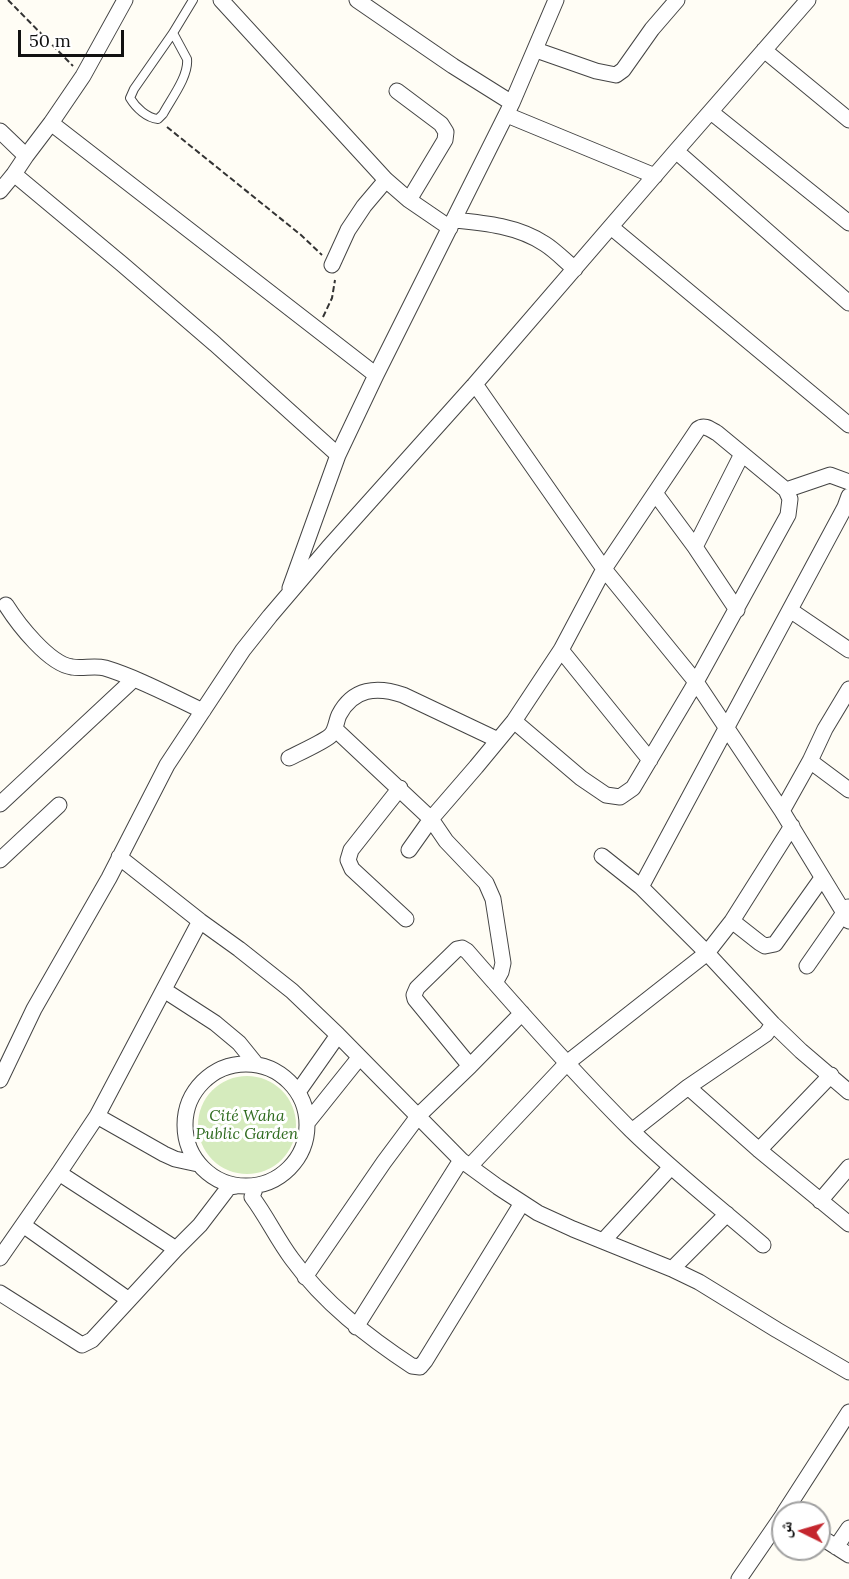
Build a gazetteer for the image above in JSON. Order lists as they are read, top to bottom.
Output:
{
  "parks": ["Cité Waha Public Garden"],
  "scale_bar": "50 m",
  "north": "left"
}
